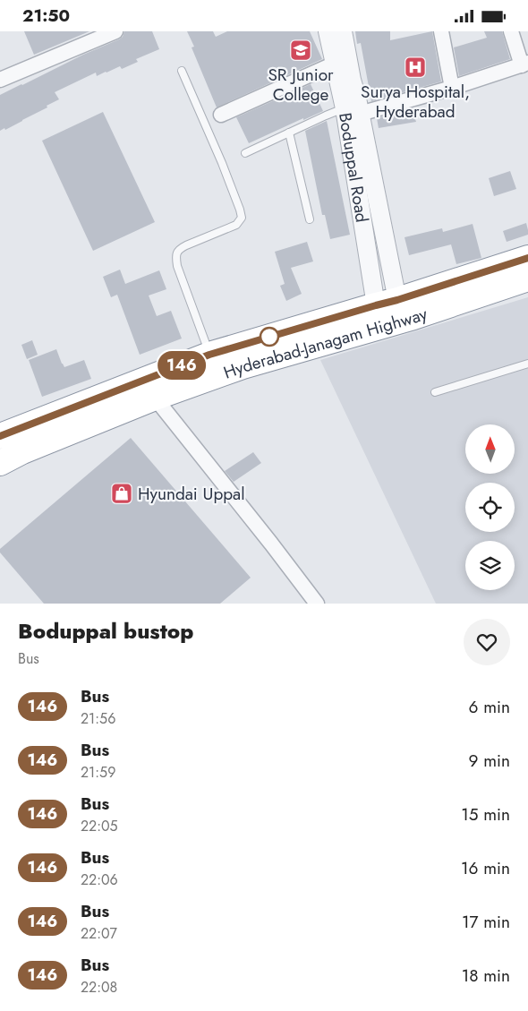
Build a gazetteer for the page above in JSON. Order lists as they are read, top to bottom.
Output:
{
  "streets": {
    "highway": ["Hyderabad-Janagam Highway"],
    "street": ["Boduppal Road"]
  },
  "crossings": [
    ["Boduppal Road", "Hyderabad-Janagam Highway"]
  ],
  "places": {
    "school or university": ["SR Junior College"],
    "hospital": ["Surya Hospital, Hyderabad"],
    "shop": ["Hyundai Uppal"]
  },
  "lines": ["bus line 146"],
  "north": "top",
  "page": {
    "status": "21:50",
    "on_map": "146",
    "heading": ["Boduppal bustop", "Bus"],
    "list": [
      {
        "mark": "146",
        "name": "Bus",
        "note": "21:56",
        "value": "6 min"
      },
      {
        "mark": "146",
        "name": "Bus",
        "note": "21:59",
        "value": "9 min"
      },
      {
        "mark": "146",
        "name": "Bus",
        "note": "22:05",
        "value": "15 min"
      },
      {
        "mark": "146",
        "name": "Bus",
        "note": "22:06",
        "value": "16 min"
      },
      {
        "mark": "146",
        "name": "Bus",
        "note": "22:07",
        "value": "17 min"
      },
      {
        "mark": "146",
        "name": "Bus",
        "note": "22:08",
        "value": "18 min"
      }
    ]
  }
}
